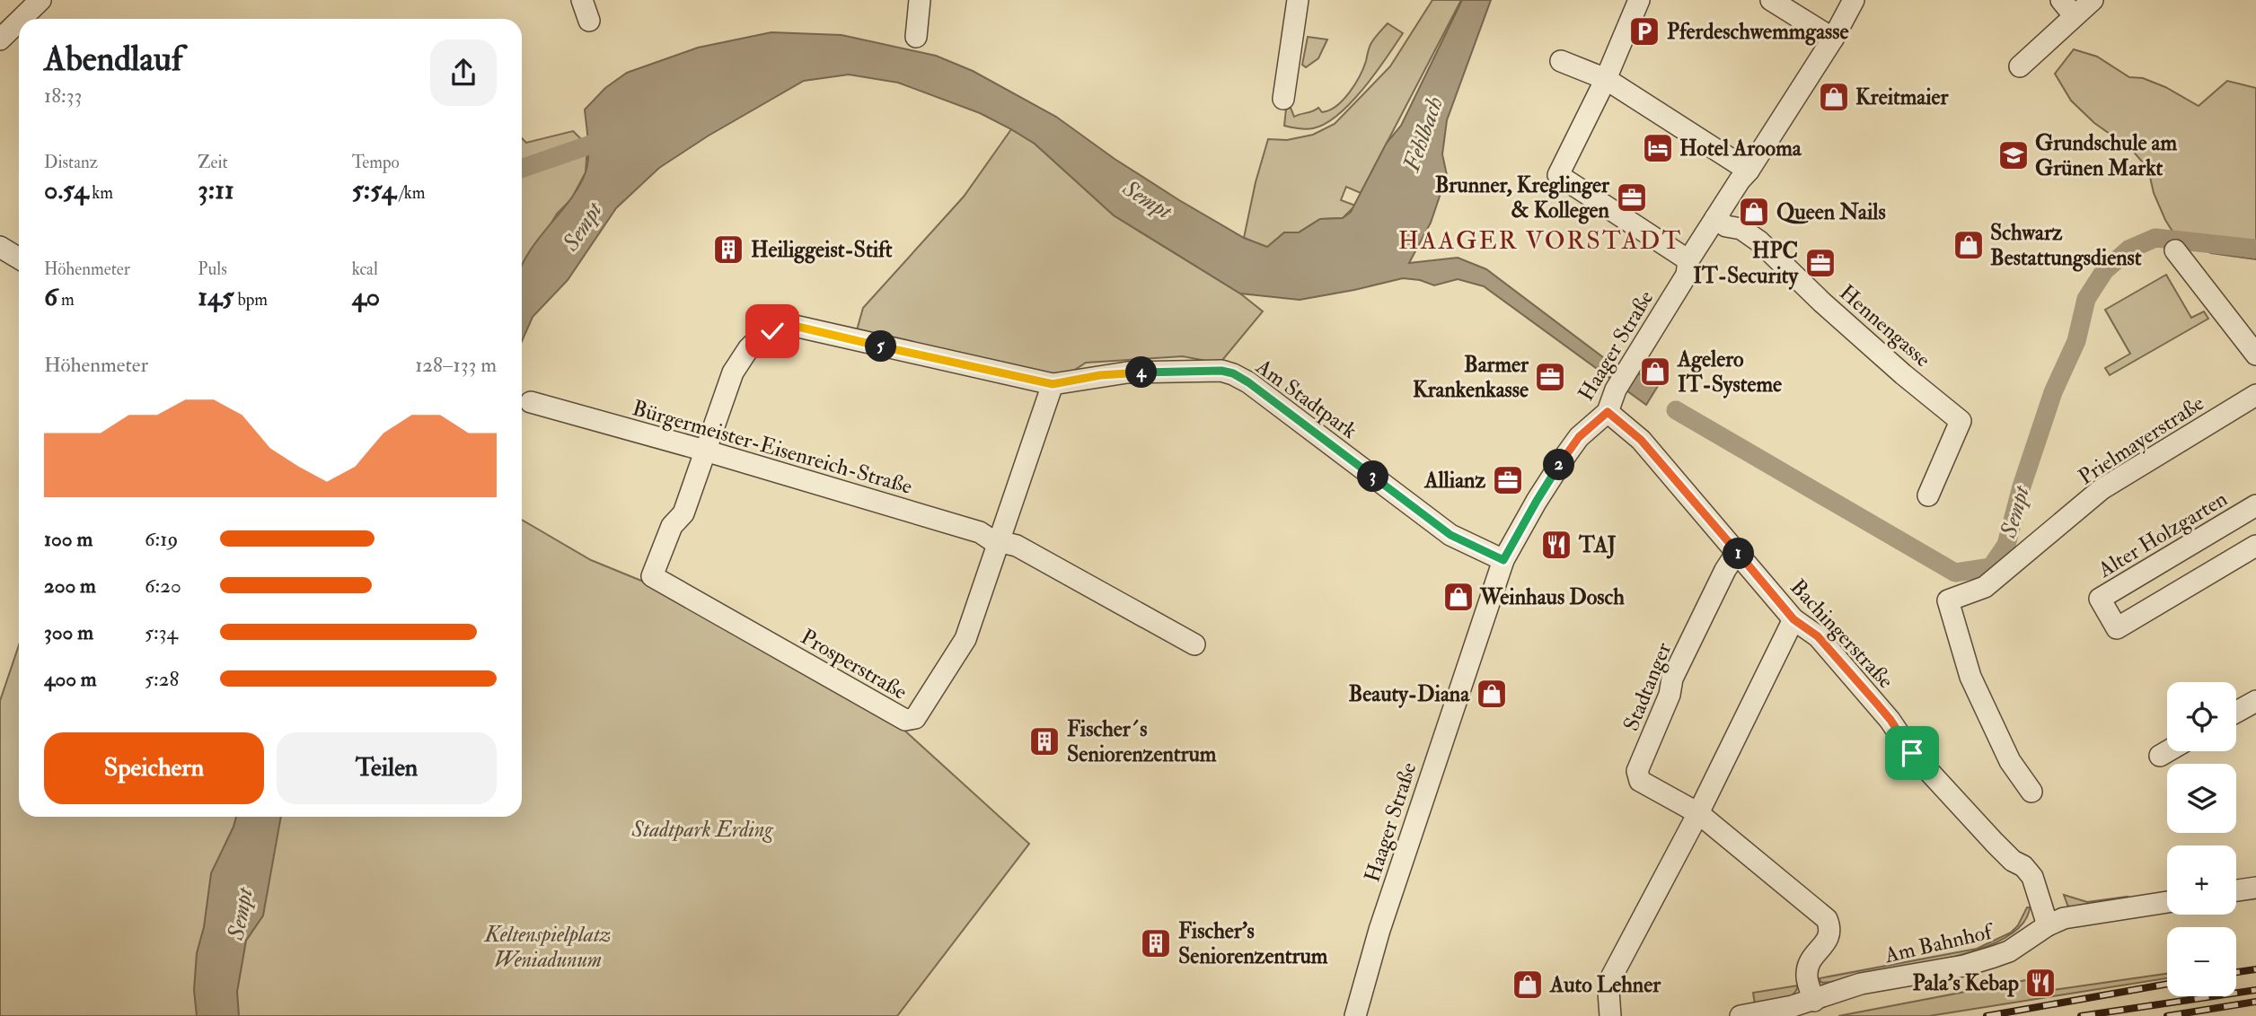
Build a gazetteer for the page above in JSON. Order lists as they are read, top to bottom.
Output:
{
  "streets": {
    "street": [
      "Hennengasse",
      "Haager Straße",
      "Am Stadtpark",
      "Prielmayerstraße",
      "Bürgermeister-Eisenreich-Straße",
      "Alter Holzgarten",
      "Bachingerstraße",
      "Prosperstraße",
      "Stadtanger",
      "Am Bahnhof"
    ]
  },
  "crossings": [
    ["Hennengasse", "Haager Straße"],
    ["Haager Straße", "Am Stadtpark"],
    ["Haager Straße", "Bachingerstraße"],
    ["Am Stadtpark", "Prosperstraße"],
    ["Bürgermeister-Eisenreich-Straße", "Prosperstraße"],
    ["Bachingerstraße", "Stadtanger"],
    ["Bachingerstraße", "Am Bahnhof"],
    ["Stadtanger", "Am Bahnhof"]
  ],
  "districts": ["HAAGER VORSTADT"],
  "water": ["Fehlbach", "Sempt"],
  "parks": ["Stadtpark Erding", "Keltenspielplatz Weniadunum"],
  "places": {
    "parking": ["Pferdeschwemmgasse"],
    "shop": [
      "Kreitmaier",
      "Queen Nails",
      "Schwarz Bestattungsdienst",
      "Agelero IT-Systeme",
      "Weinhaus Dosch",
      "Beauty-Diana",
      "Auto Lehner"
    ],
    "hotel": ["Hotel Arooma"],
    "school or university": ["Grundschule am Grünen Markt"],
    "office": [
      "Brunner, Kreglinger & Kollegen",
      "HPC IT-Security",
      "Barmer Krankenkasse",
      "Allianz"
    ],
    "building": ["Heiliggeist-Stift", "Fischer´s Seniorenzentrum", "Fischer's Seniorenzentrum"],
    "restaurant": ["TAJ", "Pala's Kebap"]
  },
  "page": {
    "heading": ["Abendlauf", "18:33"],
    "stats": [
      ["Distanz", "0.54 km"],
      ["Zeit", "3:11"],
      ["Tempo", "5:54 /km"],
      ["Höhenmeter", "6 m"],
      ["Puls", "145 bpm"],
      ["kcal", "40"]
    ],
    "pins": [
      "5",
      "4",
      "2",
      "3",
      "1"
    ],
    "chart": ["Höhenmeter", "128–133 m"],
    "list": [
      {
        "name": "100 m",
        "note": "6:19"
      },
      {
        "name": "200 m",
        "note": "6:20"
      },
      {
        "name": "300 m",
        "note": "5:34"
      },
      {
        "name": "400 m",
        "note": "5:28"
      }
    ],
    "map_buttons": ["+", "−"],
    "buttons": ["Speichern", "Teilen"]
  }
}
